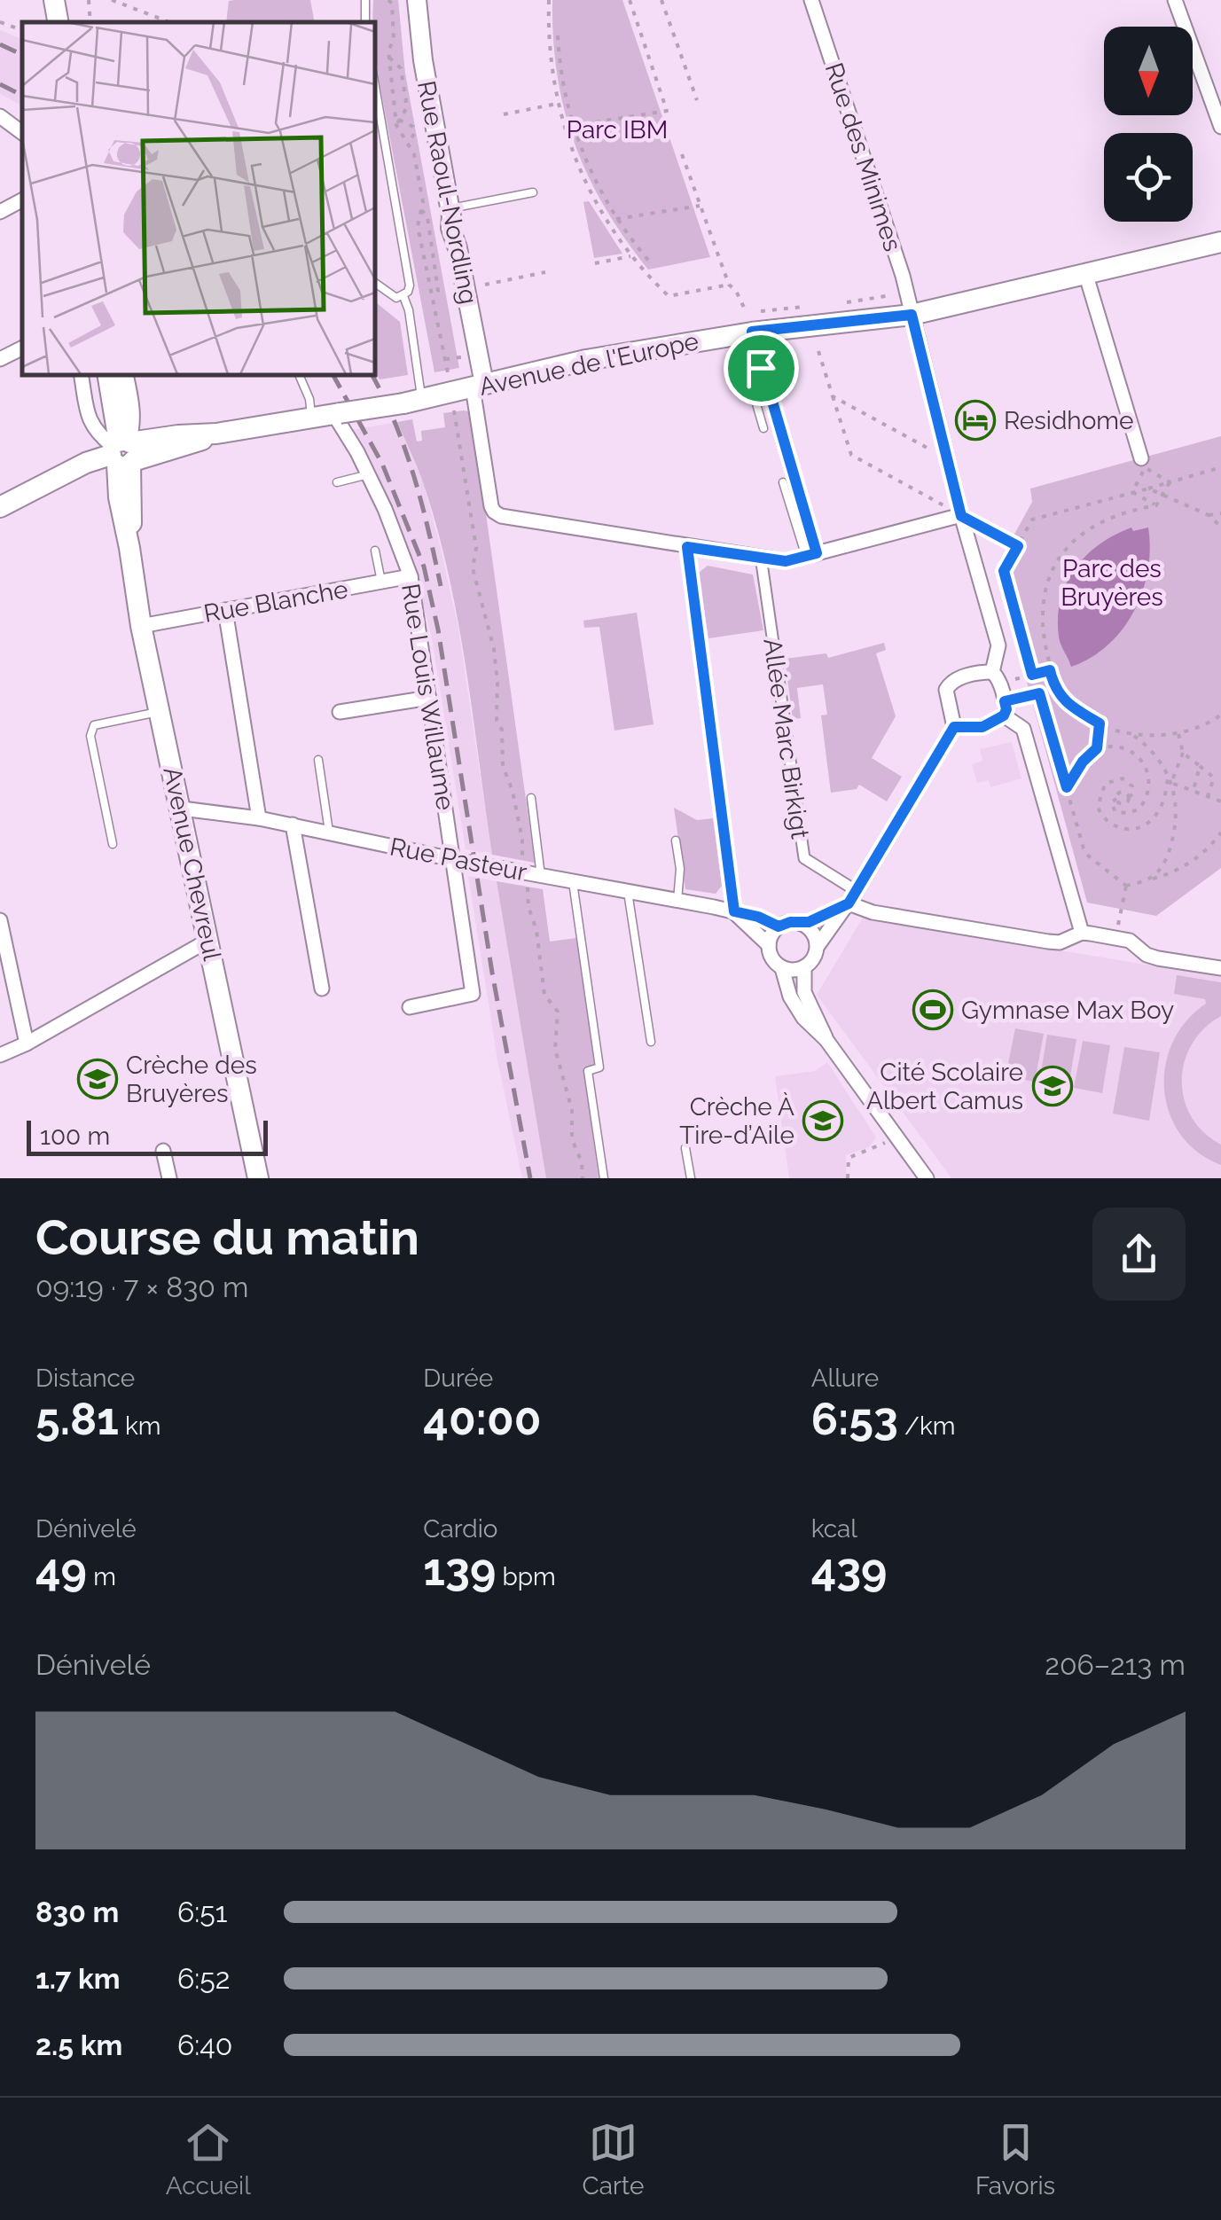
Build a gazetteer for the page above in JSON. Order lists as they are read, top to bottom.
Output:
{
  "streets": {
    "main road": ["Avenue de l'Europe", "Avenue Chevreul"],
    "street": [
      "Rue des Minimes",
      "Rue Raoul-Nordling",
      "Rue Blanche",
      "Rue Louis Willaume",
      "Allée Marc Birkigt",
      "Rue Pasteur"
    ]
  },
  "crossings": [
    ["Rue des Minimes", "Avenue de l'Europe"],
    ["Rue Raoul-Nordling", "Avenue de l'Europe"],
    ["Avenue de l'Europe", "Rue Louis Willaume"],
    ["Avenue de l'Europe", "Avenue Chevreul"],
    ["Rue Blanche", "Rue Louis Willaume"],
    ["Rue Blanche", "Avenue Chevreul"],
    ["Rue Louis Willaume", "Rue Pasteur"],
    ["Rue Pasteur", "Avenue Chevreul"]
  ],
  "parks": ["Parc IBM", "Parc des Bruyères"],
  "places": {
    "hotel": ["Residhome"],
    "sports": ["Gymnase Max Boy"],
    "school or university": ["Crèche des Bruyères", "Cité Scolaire Albert Camus", "Crèche À Tire-d’Aile"]
  },
  "scale_bar": "100 m",
  "north": "bottom",
  "page": {
    "scale": "100 m",
    "heading": ["Course du matin", "09:19 · 7 × 830 m"],
    "stats": [
      ["Distance", "5.81 km"],
      ["Durée", "40:00"],
      ["Allure", "6:53 /km"],
      ["Dénivelé", "49 m"],
      ["Cardio", "139 bpm"],
      ["kcal", "439"]
    ],
    "chart": ["Dénivelé", "206–213 m"],
    "list": [
      {
        "name": "830 m",
        "note": "6:51"
      },
      {
        "name": "1.7 km",
        "note": "6:52"
      },
      {
        "name": "2.5 km",
        "note": "6:40"
      }
    ],
    "tabs": ["Accueil", "Carte", "Favoris"]
  }
}
